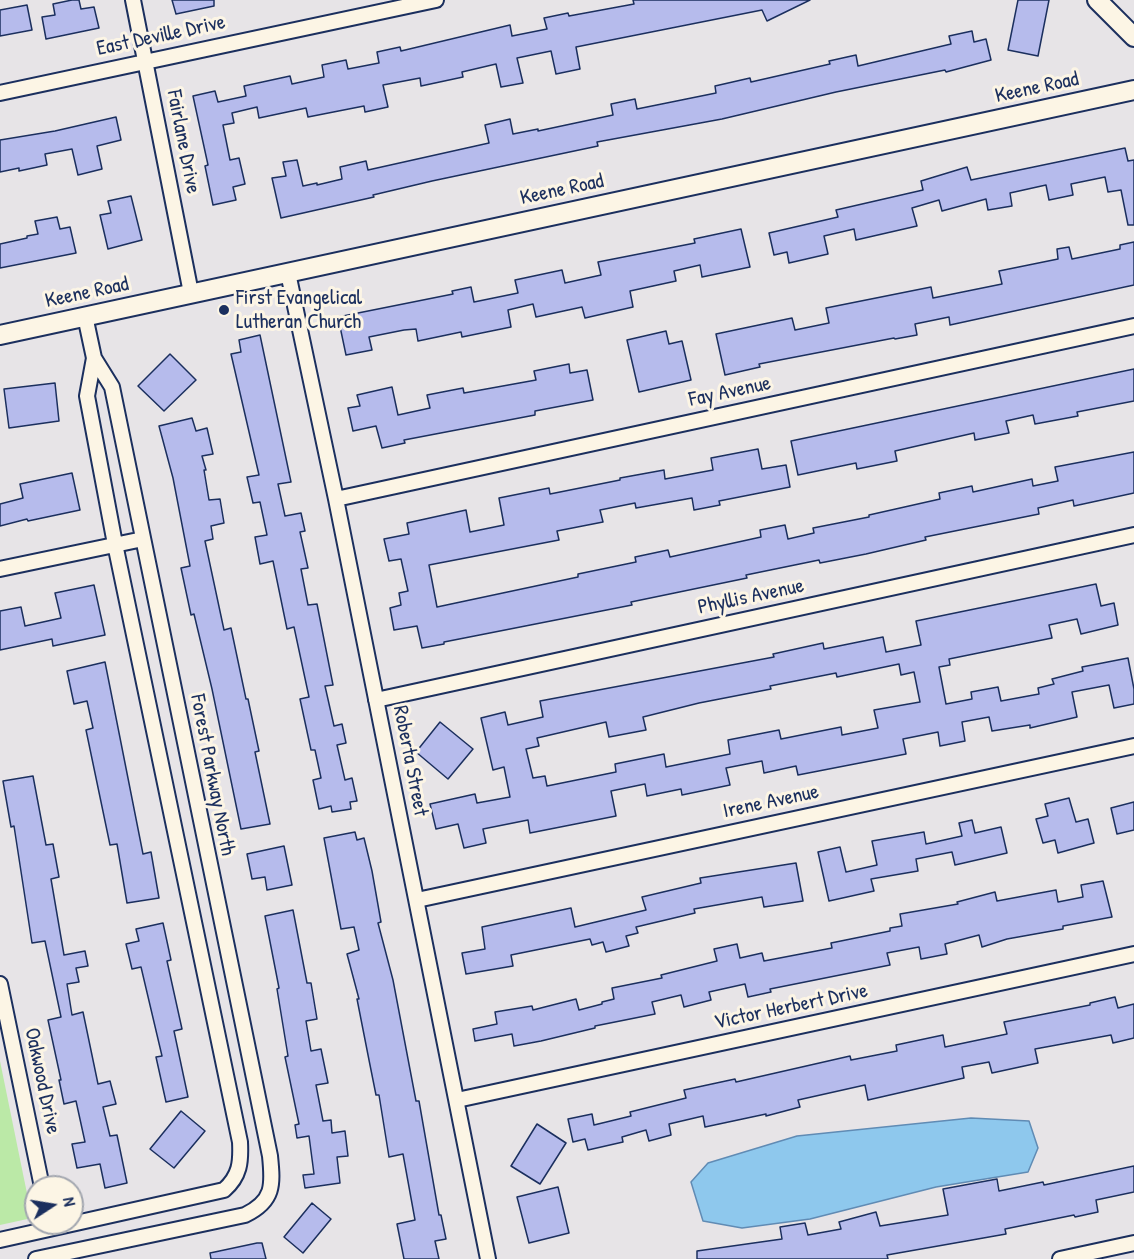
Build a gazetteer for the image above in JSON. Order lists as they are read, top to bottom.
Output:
{
  "streets": {
    "main road": ["Keene Road"],
    "street": [
      "East Deville Drive",
      "Fairlane Drive",
      "Fay Avenue",
      "Phyllis Avenue",
      "Roberta Street",
      "Forest Parkway North",
      "Irene Avenue",
      "Victor Herbert Drive",
      "Oakwood Drive"
    ]
  },
  "crossings": [
    ["East Deville Drive", "Fairlane Drive"],
    ["Keene Road", "Fairlane Drive"],
    ["Keene Road", "Roberta Street"],
    ["Keene Road", "Forest Parkway North"],
    ["Fay Avenue", "Roberta Street"],
    ["Phyllis Avenue", "Roberta Street"],
    ["Roberta Street", "Irene Avenue"],
    ["Roberta Street", "Victor Herbert Drive"]
  ],
  "places": ["First Evangelical Lutheran Church"],
  "north": "right"
}
